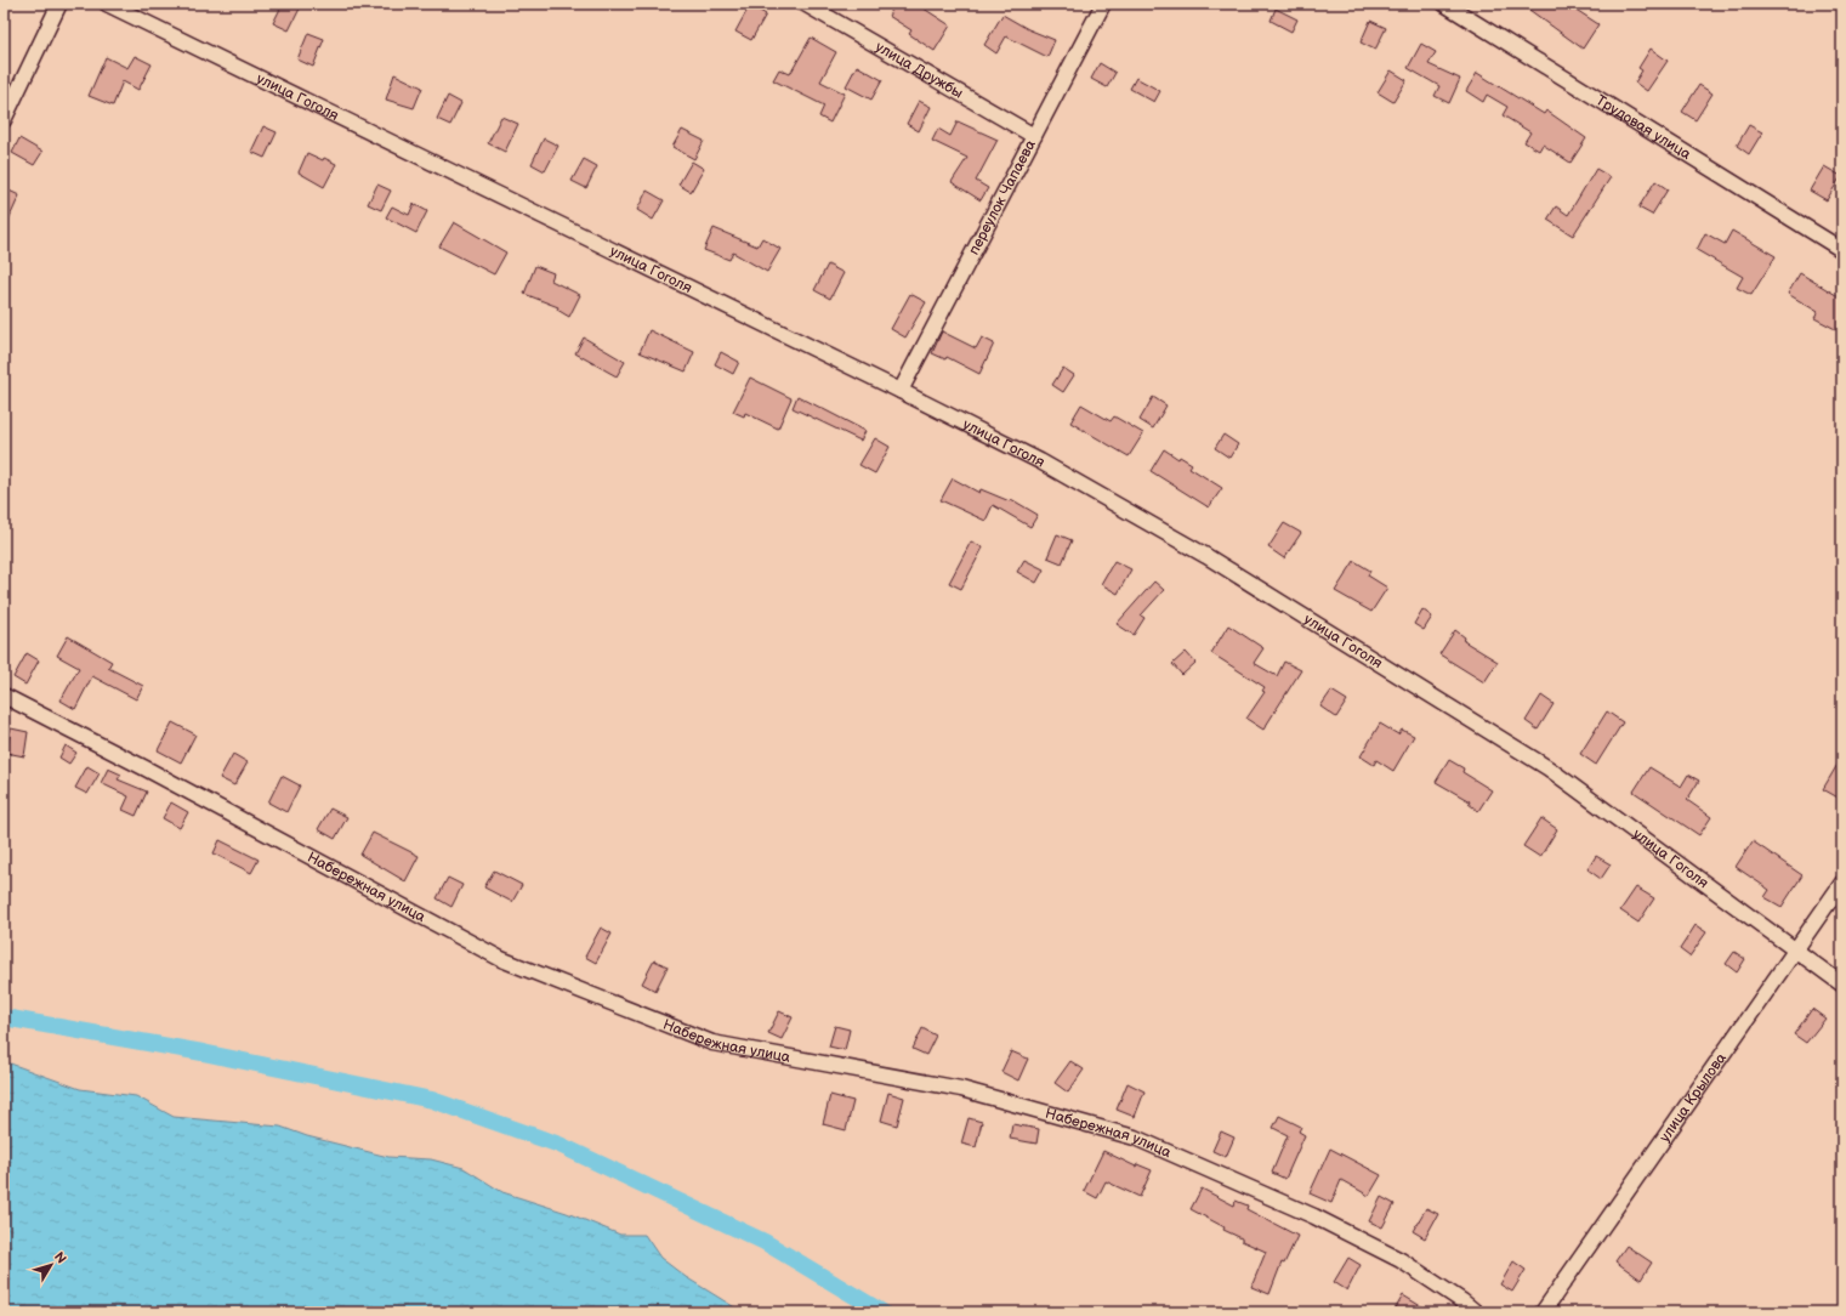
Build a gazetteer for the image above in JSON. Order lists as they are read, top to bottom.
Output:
{
  "streets": {
    "street": [
      "улица Дружбы",
      "улица Гоголя",
      "Трудовая улица",
      "переулок Чапаева",
      "Набережная улица",
      "улица Крылова"
    ]
  },
  "crossings": [
    ["улица Дружбы", "переулок Чапаева"],
    ["улица Гоголя", "переулок Чапаева"],
    ["улица Гоголя", "улица Крылова"]
  ],
  "north": "top right"
}
